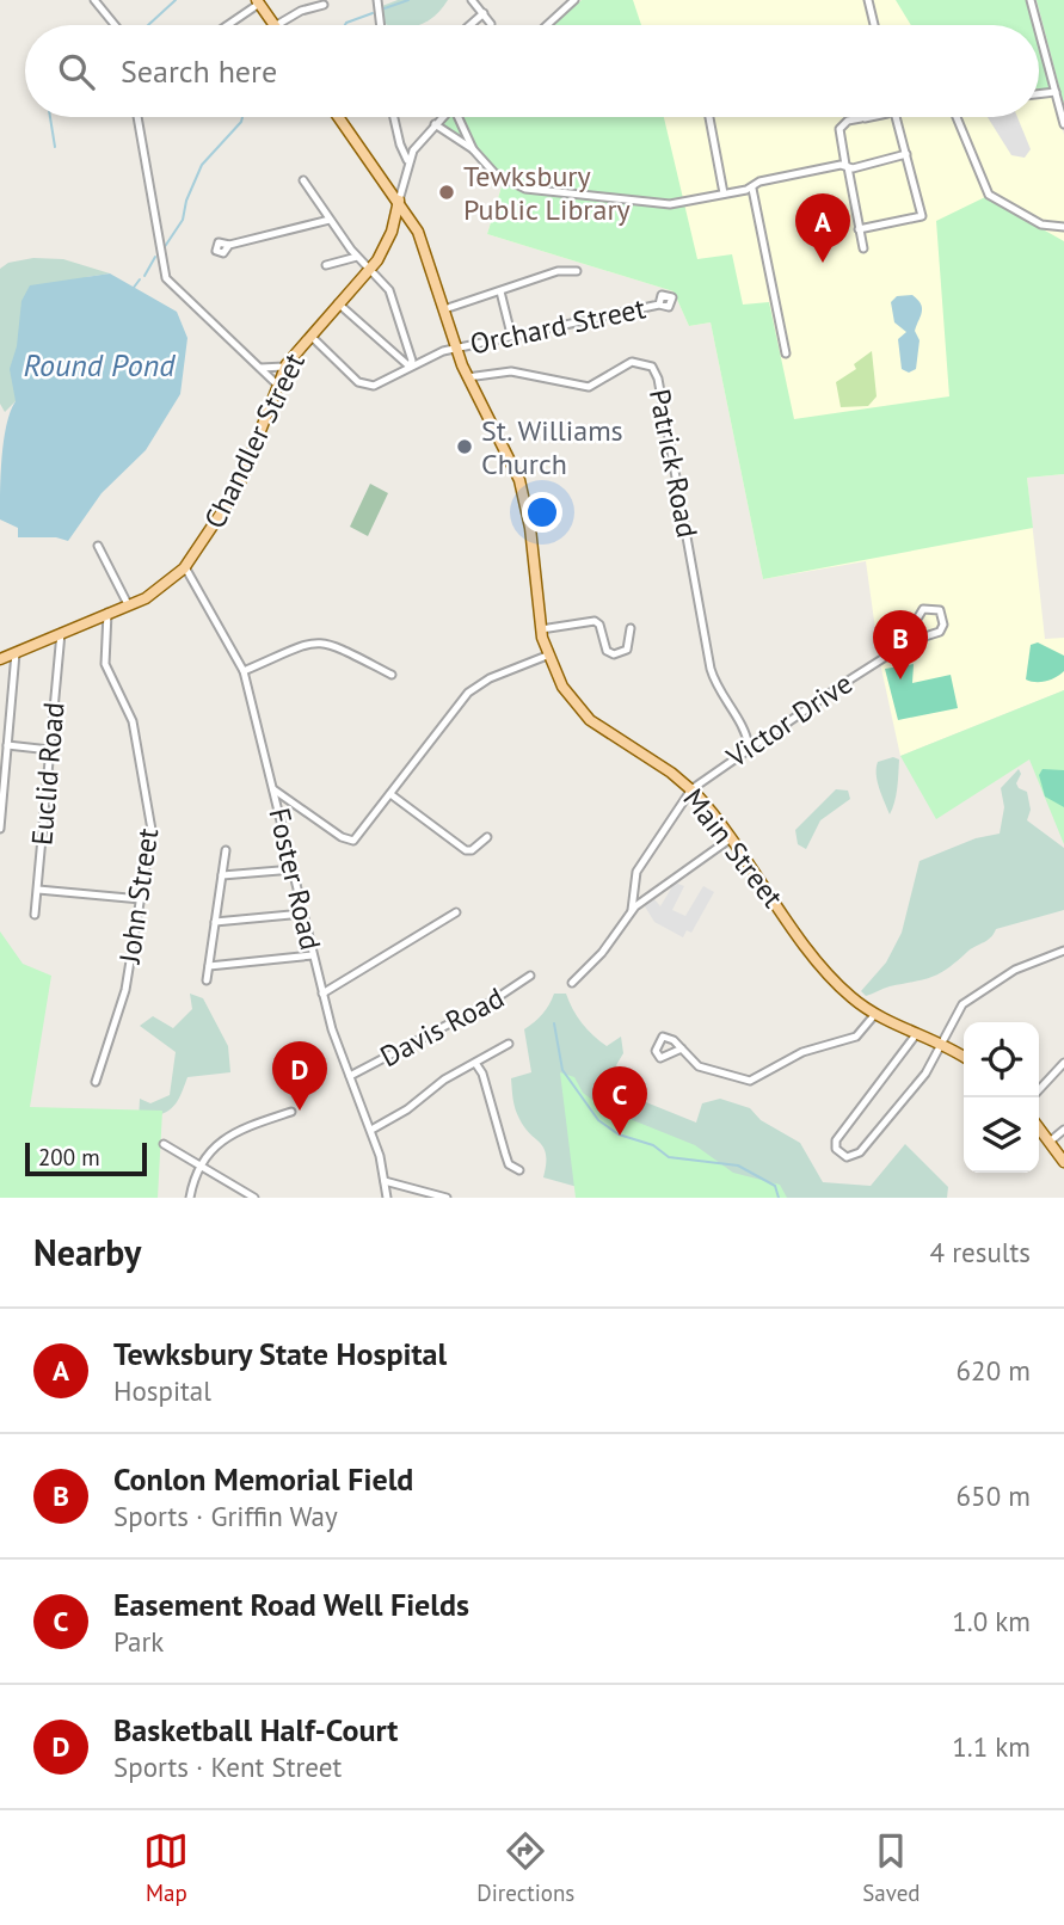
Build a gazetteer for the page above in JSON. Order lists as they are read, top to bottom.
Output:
{
  "streets": {
    "main road": ["Chandler Street", "Main Street"],
    "street": [
      "Orchard Street",
      "Patrick Road",
      "Victor Drive",
      "Euclid Road",
      "Foster Road",
      "John Street",
      "Davis Road"
    ]
  },
  "crossings": [
    ["Orchard Street", "Chandler Street"],
    ["Orchard Street", "Main Street"],
    ["Chandler Street", "Euclid Road"],
    ["Chandler Street", "Main Street"],
    ["Chandler Street", "Foster Road"],
    ["Chandler Street", "John Street"],
    ["Patrick Road", "Victor Drive"],
    ["Patrick Road", "Main Street"],
    ["Victor Drive", "Main Street"],
    ["Foster Road", "Davis Road"]
  ],
  "water": ["Round Pond"],
  "places": ["Tewksbury Public Library", "St. Williams Church"],
  "scale_bar": "200 m",
  "page": {
    "search": "Search here",
    "pins": [
      "A",
      "B",
      "D",
      "C"
    ],
    "scale": "200 m",
    "heading": ["Nearby", "4 results"],
    "list": [
      {
        "mark": "A",
        "name": "Tewksbury State Hospital",
        "note": "Hospital",
        "value": "620 m"
      },
      {
        "mark": "B",
        "name": "Conlon Memorial Field",
        "note": "Sports · Griffin Way",
        "value": "650 m"
      },
      {
        "mark": "C",
        "name": "Easement Road Well Fields",
        "note": "Park",
        "value": "1.0 km"
      },
      {
        "mark": "D",
        "name": "Basketball Half-Court",
        "note": "Sports · Kent Street",
        "value": "1.1 km"
      }
    ],
    "nav": ["Map", "Directions", "Saved"]
  }
}
